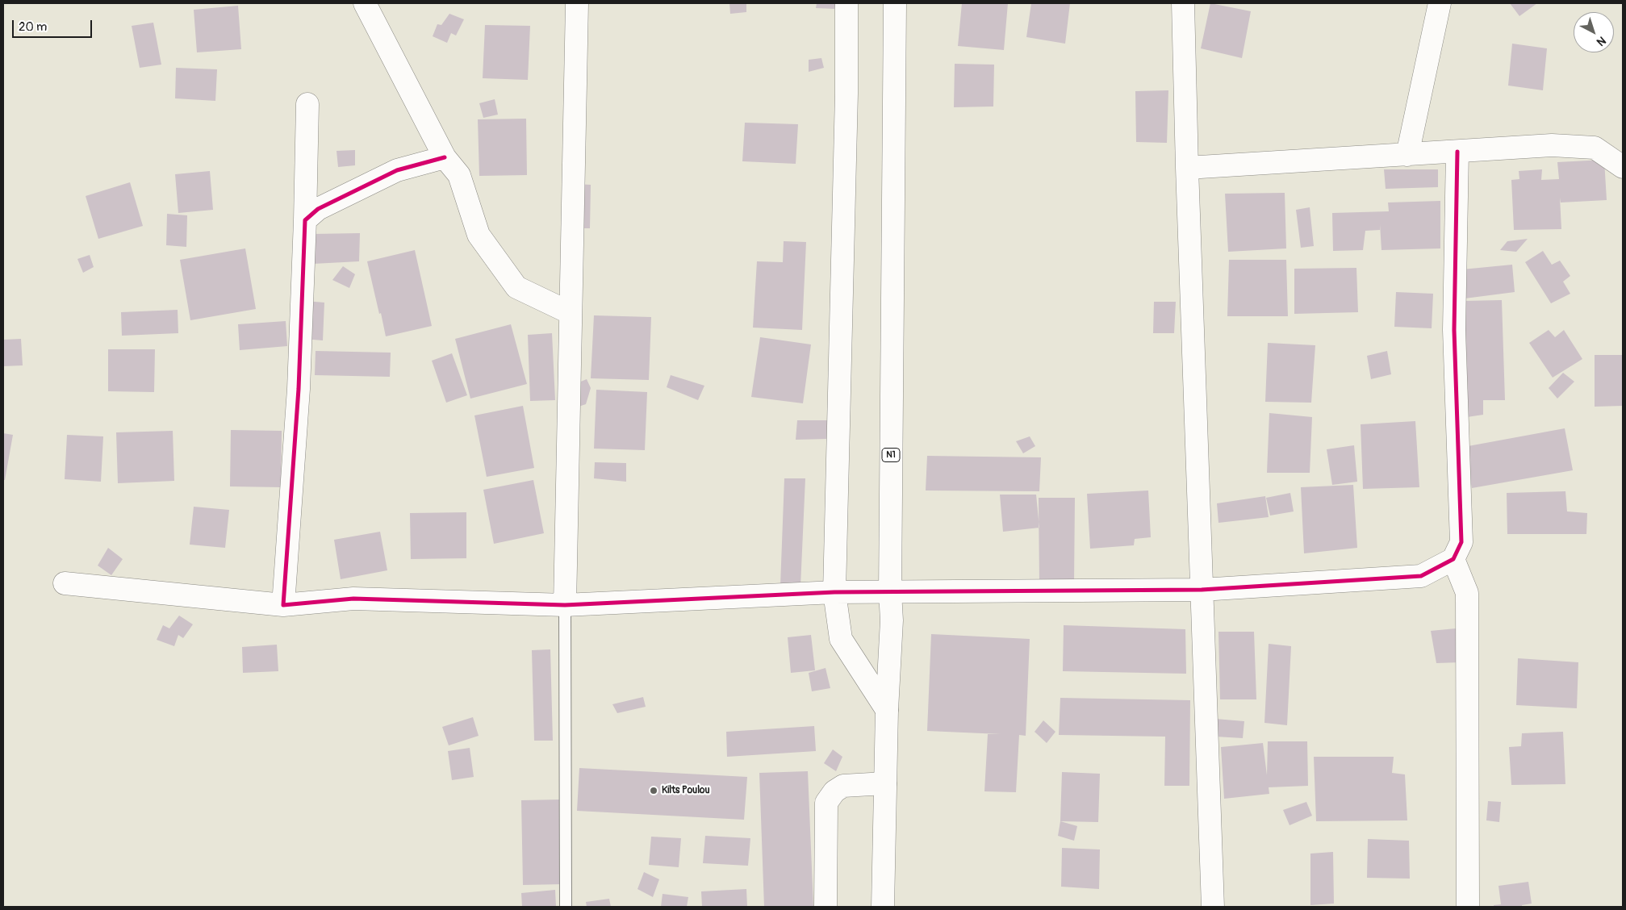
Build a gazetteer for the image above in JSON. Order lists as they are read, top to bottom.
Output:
{
  "streets": {
    "main road": ["N1"]
  },
  "places": ["Kilts Poulou"],
  "scale_bar": "20 m",
  "north": "bottom right"
}
